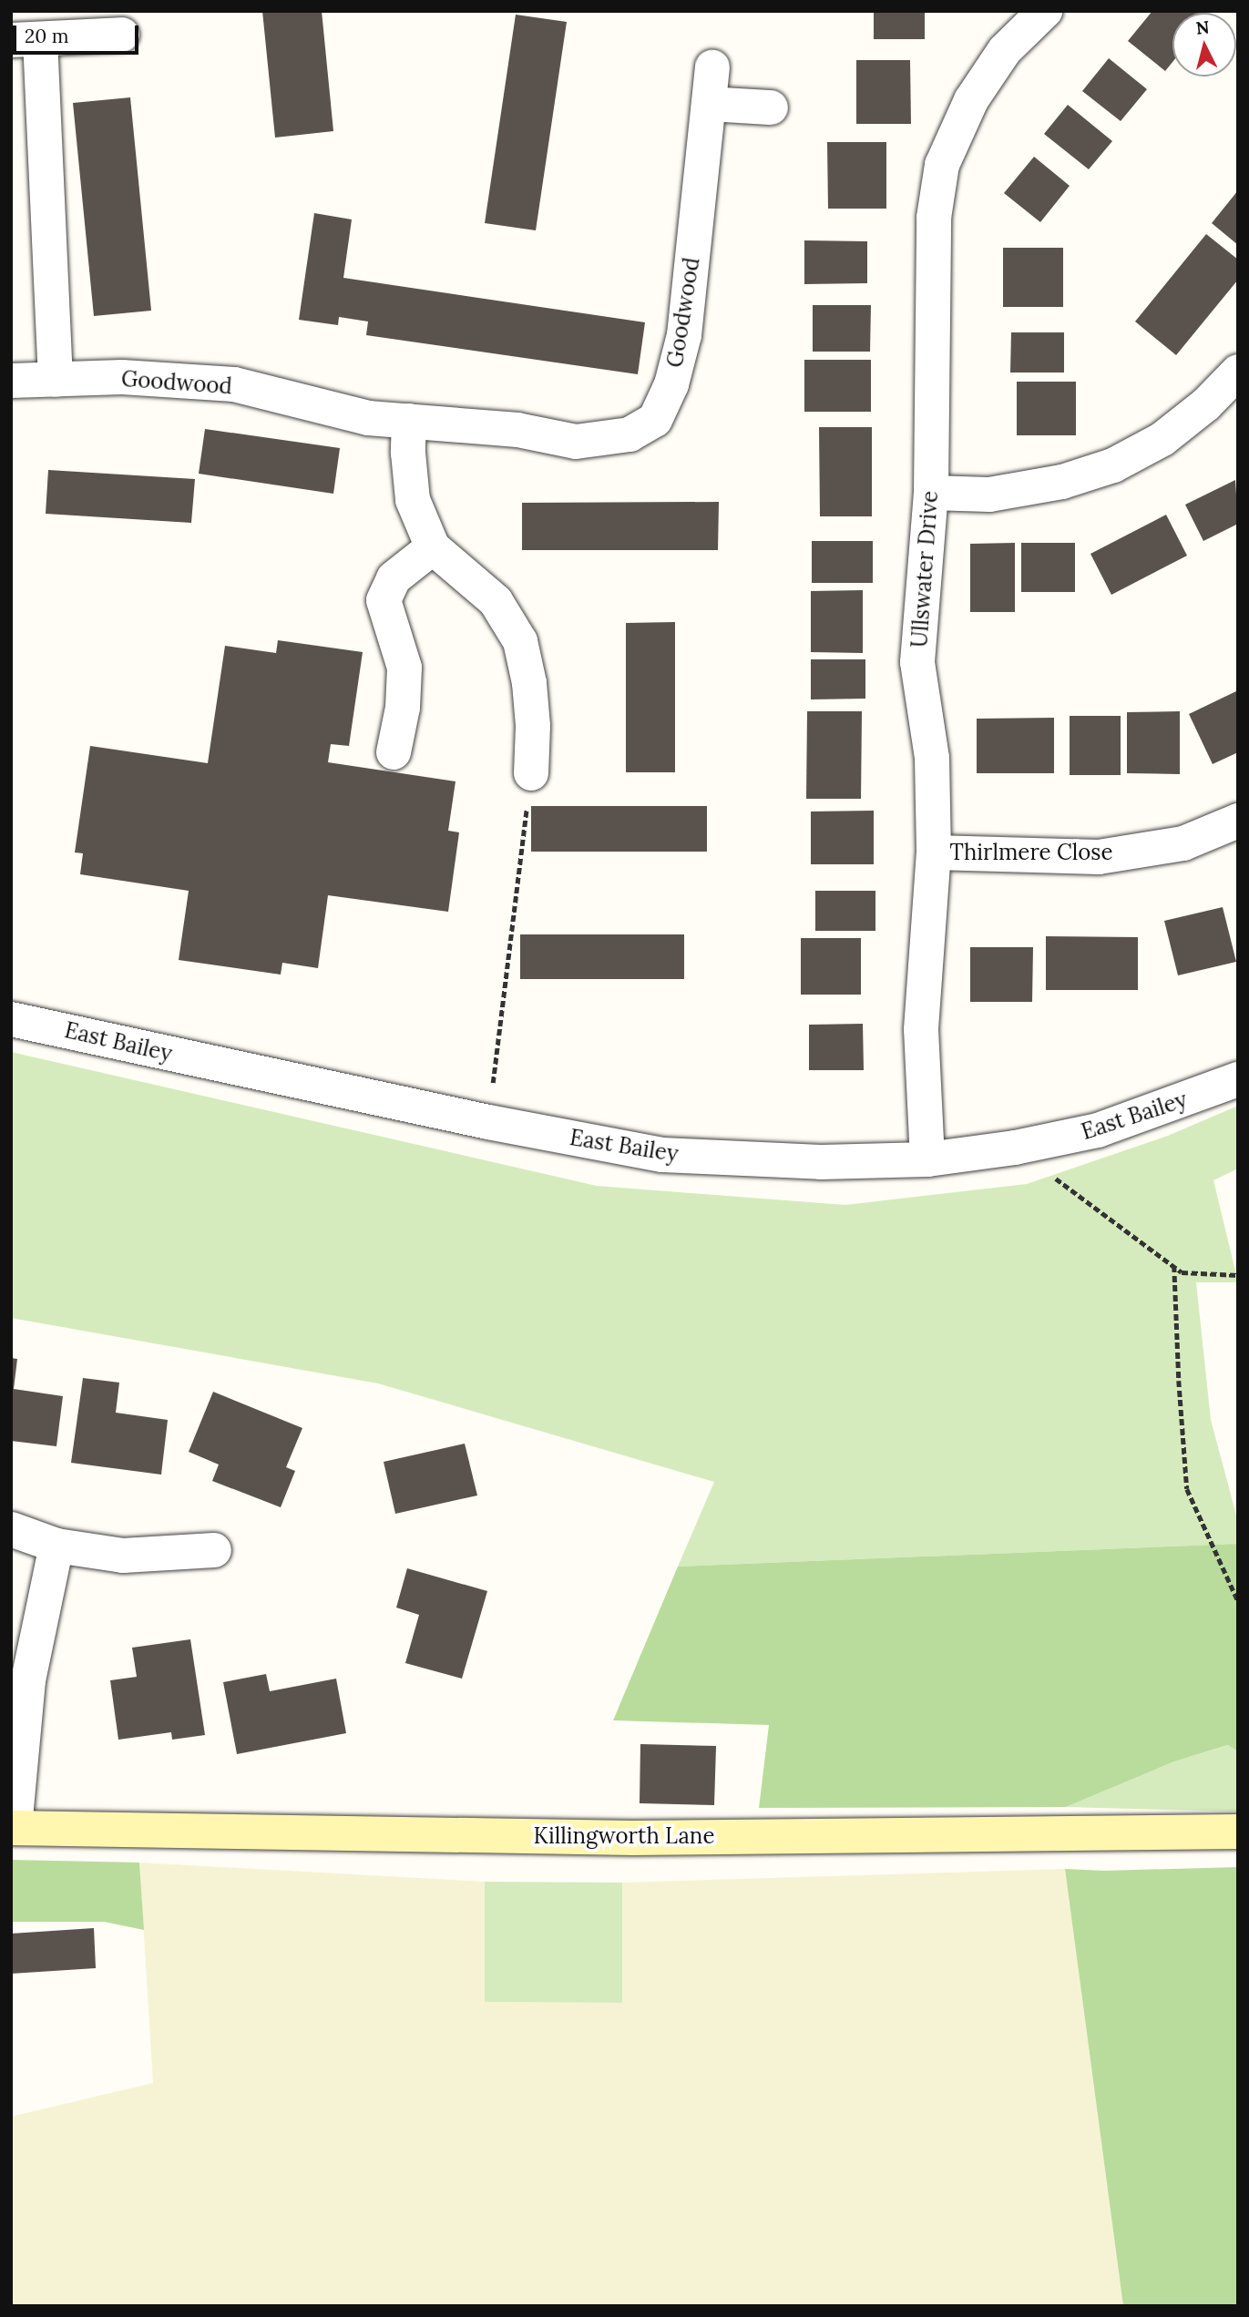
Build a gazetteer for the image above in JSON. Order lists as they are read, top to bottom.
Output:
{
  "streets": {
    "main road": ["Killingworth Lane"],
    "street": [
      "Goodwood",
      "Ullswater Drive",
      "Thirlmere Close",
      "East Bailey"
    ]
  },
  "crossings": [
    ["Ullswater Drive", "Thirlmere Close"],
    ["Ullswater Drive", "East Bailey"]
  ],
  "scale_bar": "20 m",
  "north": "top"
}
